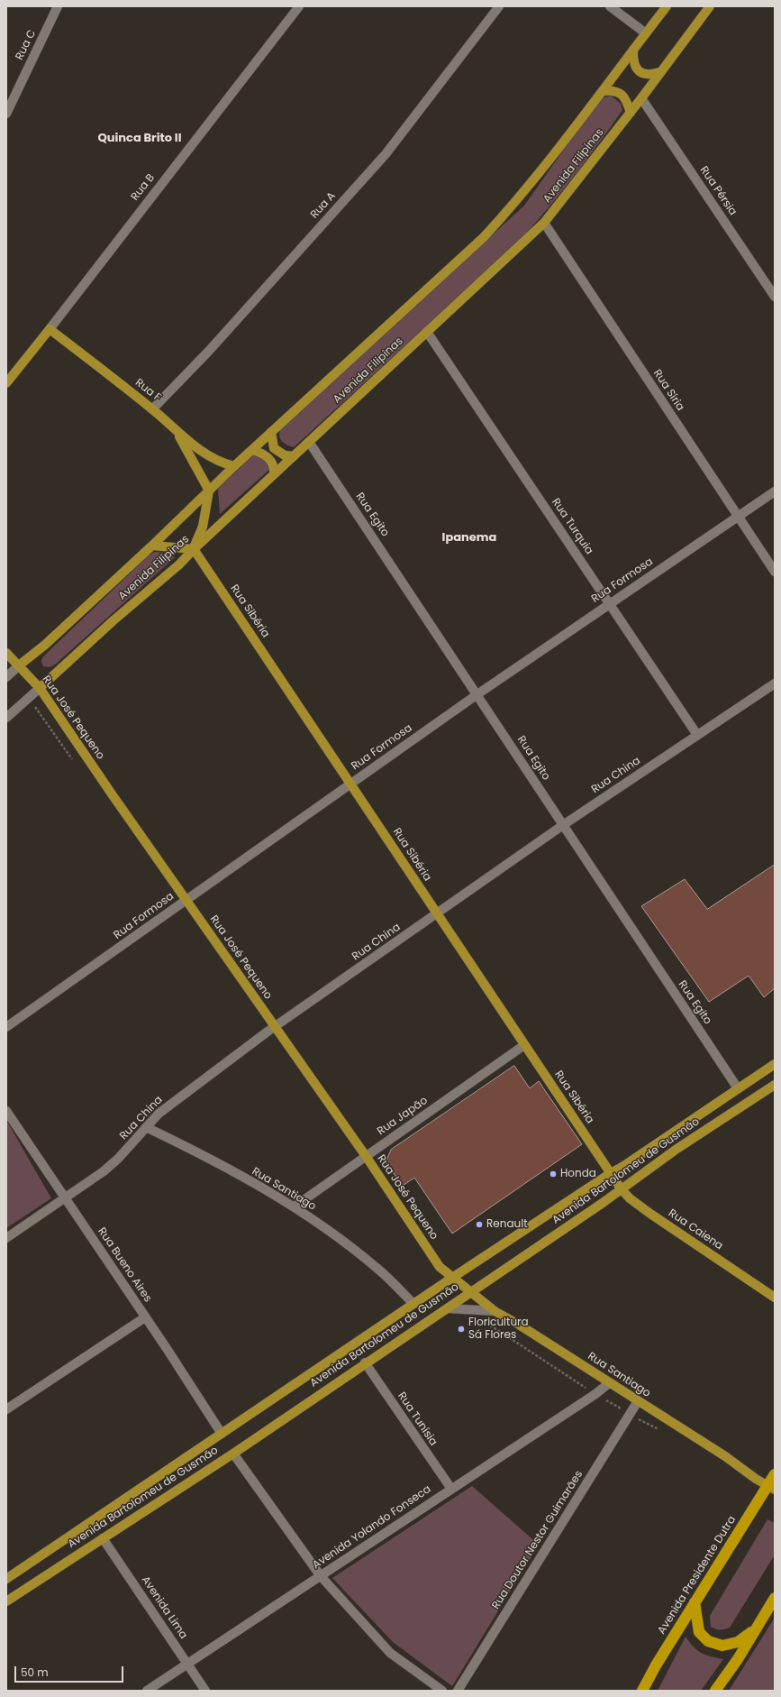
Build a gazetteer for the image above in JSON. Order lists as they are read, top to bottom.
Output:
{
  "streets": {
    "highway": ["Avenida Presidente Dutra"],
    "main road": [
      "Avenida Filipinas",
      "Rua B",
      "Rua F",
      "Rua Sibéria",
      "Rua José Pequeno",
      "Avenida Bartolomeu de Gusmão",
      "Rua Santiago",
      "Rua Caiena"
    ],
    "street": [
      "Rua C",
      "Rua Pérsia",
      "Rua A",
      "Rua Síria",
      "Rua Egito",
      "Rua Turquia",
      "Rua Formosa",
      "Rua China",
      "Rua Japão",
      "Rua Bueno Aires",
      "Rua Tunísia",
      "Avenida Yolando Fonseca",
      "Rua Doutor Nestor Guimarães",
      "Avenida Lima"
    ]
  },
  "crossings": [
    ["Avenida Filipinas", "Rua Pérsia"],
    ["Avenida Filipinas", "Rua F"],
    ["Avenida Filipinas", "Rua Síria"],
    ["Avenida Filipinas", "Rua Egito"],
    ["Avenida Filipinas", "Rua Turquia"],
    ["Avenida Filipinas", "Rua Sibéria"],
    ["Avenida Filipinas", "Rua José Pequeno"],
    ["Rua B", "Rua F"],
    ["Rua A", "Rua F"],
    ["Rua Síria", "Rua Formosa"],
    ["Rua Egito", "Rua Formosa"],
    ["Rua Egito", "Rua China"],
    ["Rua Egito", "Avenida Bartolomeu de Gusmão"],
    ["Rua Turquia", "Rua Formosa"],
    ["Rua Turquia", "Rua China"],
    ["Rua Formosa", "Rua Sibéria"],
    ["Rua Formosa", "Rua José Pequeno"],
    ["Rua Sibéria", "Rua China"],
    ["Rua Sibéria", "Rua Japão"],
    ["Rua Sibéria", "Avenida Bartolomeu de Gusmão"],
    ["Rua Sibéria", "Rua Caiena"],
    ["Rua José Pequeno", "Rua China"],
    ["Rua José Pequeno", "Rua Japão"],
    ["Rua José Pequeno", "Avenida Bartolomeu de Gusmão"],
    ["Rua José Pequeno", "Rua Santiago"],
    ["Rua China", "Rua Santiago"],
    ["Rua China", "Rua Bueno Aires"],
    ["Rua Japão", "Rua Santiago"],
    ["Avenida Bartolomeu de Gusmão", "Rua Santiago"],
    ["Avenida Bartolomeu de Gusmão", "Rua Caiena"],
    ["Avenida Bartolomeu de Gusmão", "Rua Bueno Aires"],
    ["Avenida Bartolomeu de Gusmão", "Rua Tunísia"],
    ["Avenida Bartolomeu de Gusmão", "Avenida Lima"],
    ["Rua Santiago", "Avenida Yolando Fonseca"],
    ["Rua Santiago", "Rua Doutor Nestor Guimarães"],
    ["Rua Santiago", "Avenida Presidente Dutra"],
    ["Rua Tunísia", "Avenida Yolando Fonseca"],
    ["Avenida Yolando Fonseca", "Avenida Lima"]
  ],
  "districts": ["Quinca Brito II", "Ipanema"],
  "places": ["Honda", "Renault", "Floricultura Sá Flores"],
  "scale_bar": "50 m"
}
